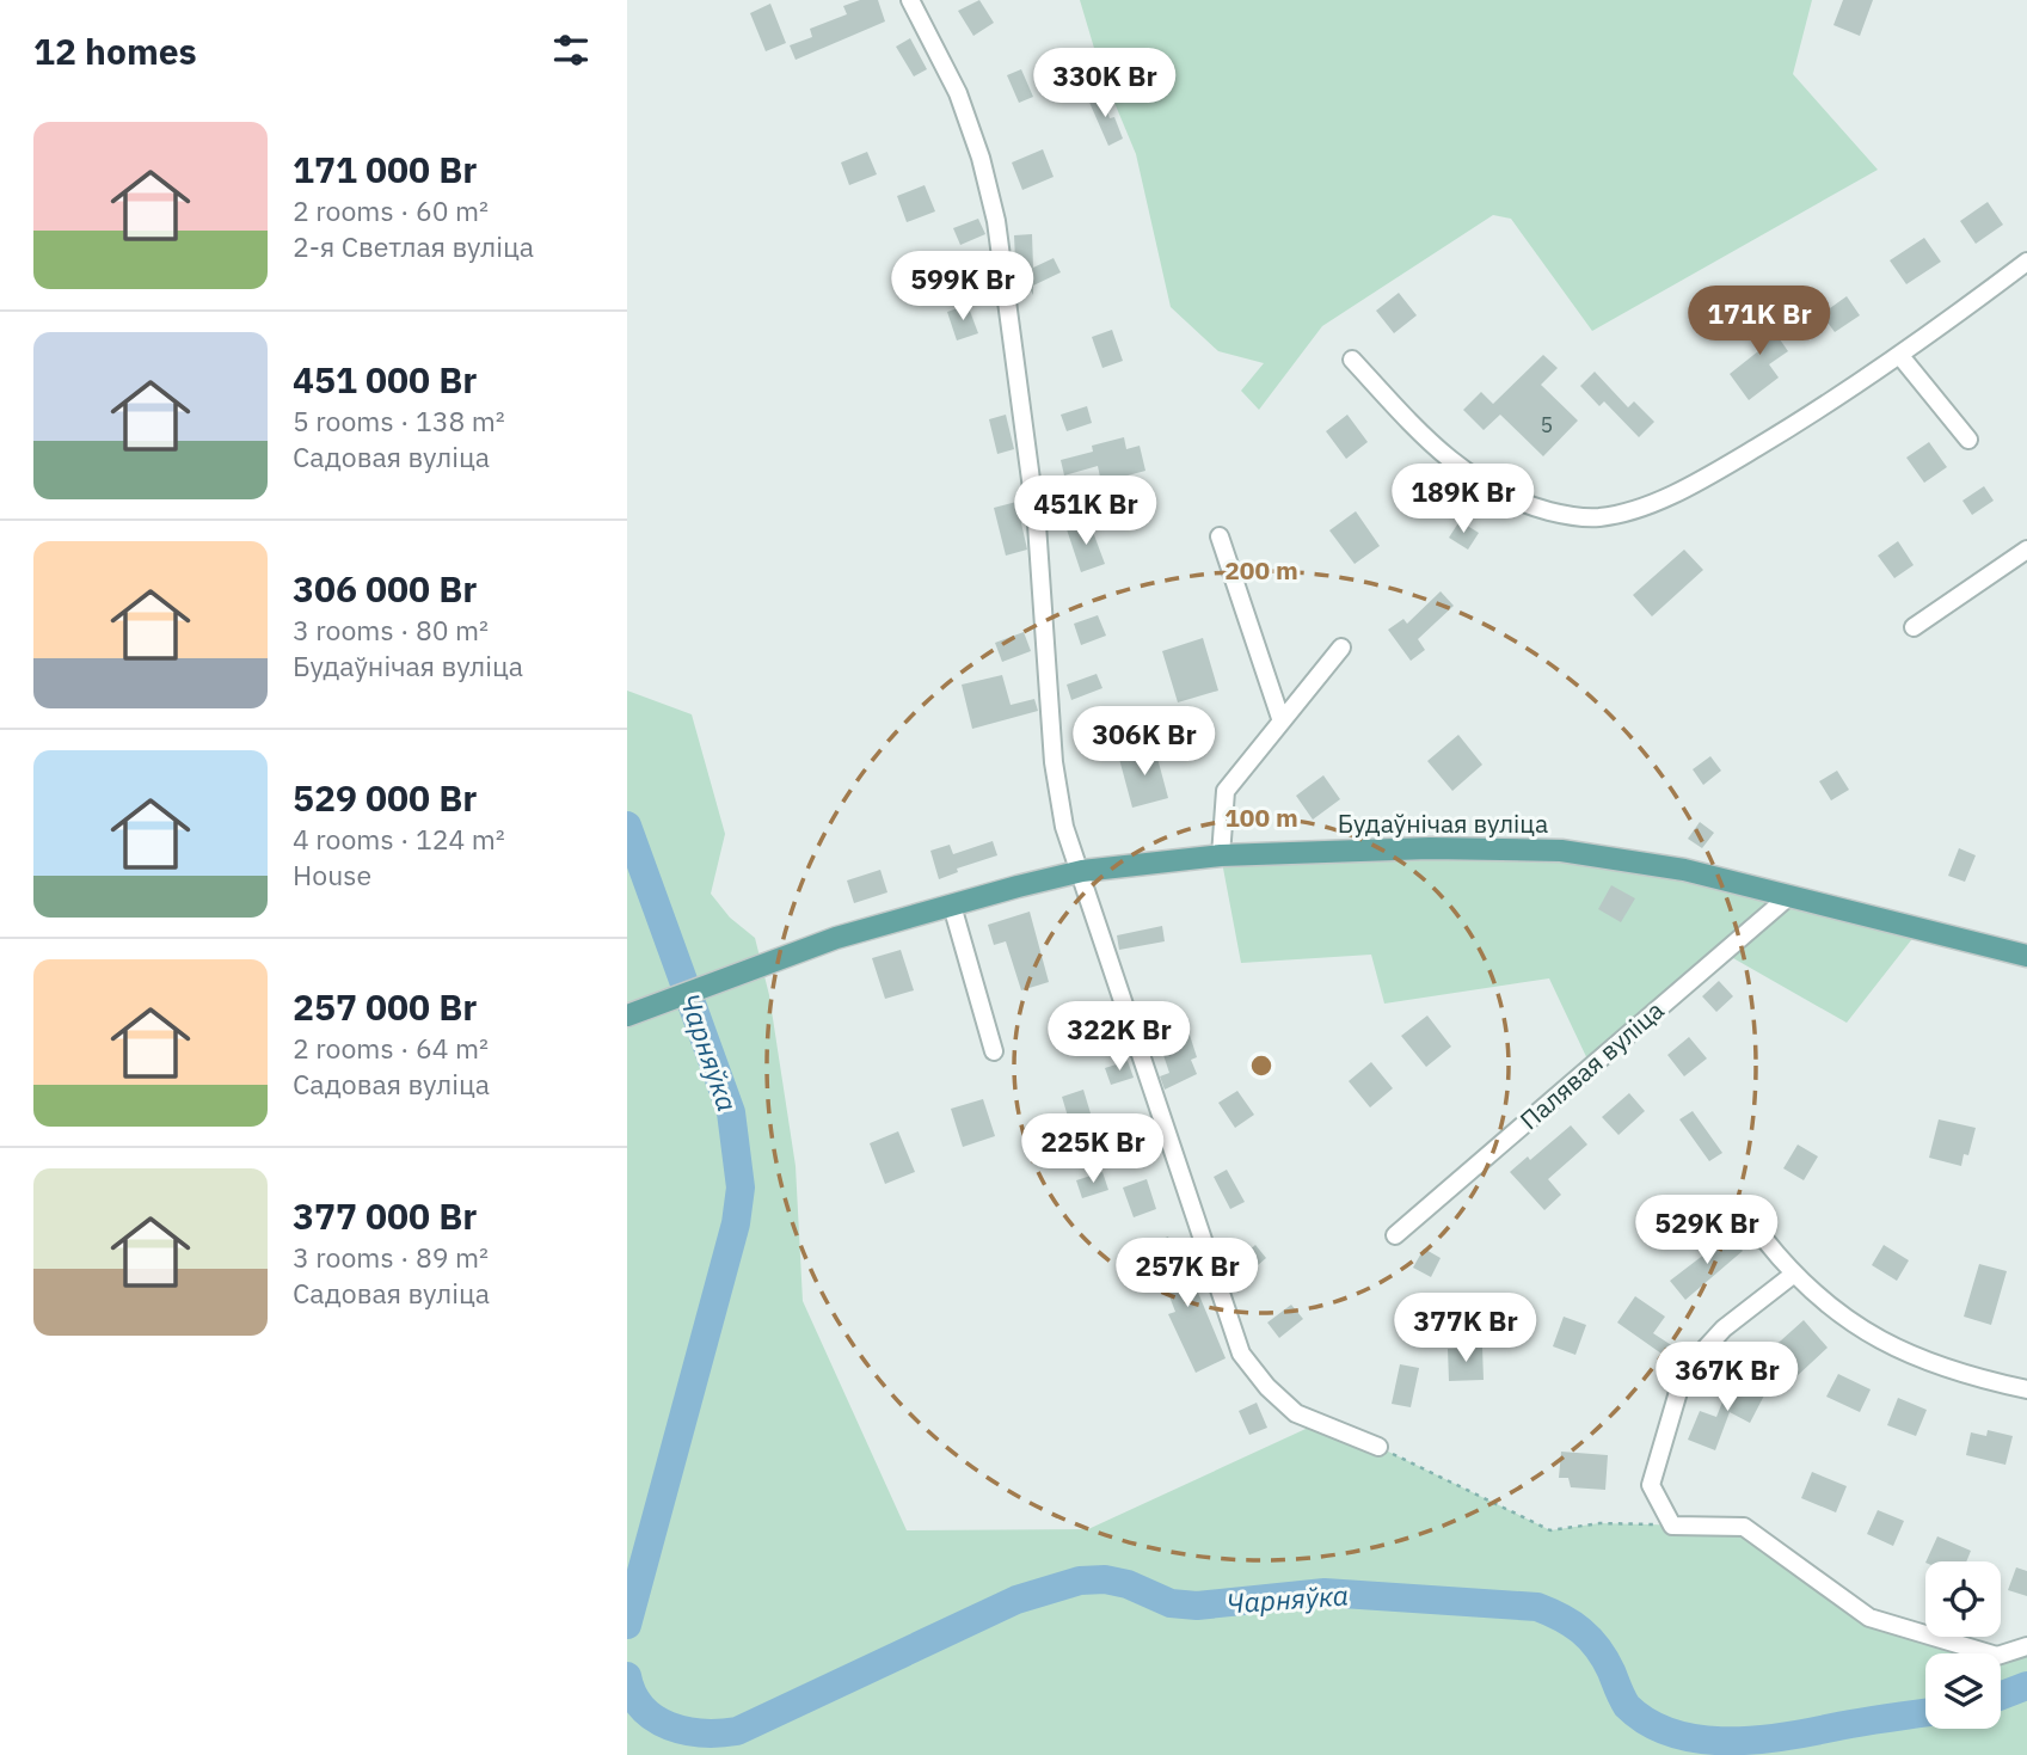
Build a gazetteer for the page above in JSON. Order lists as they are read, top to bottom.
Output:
{
  "streets": {
    "main road": ["Будаўнічая вуліца"],
    "street": ["Палявая вуліца"]
  },
  "crossings": [
    ["Будаўнічая вуліца", "Палявая вуліца"]
  ],
  "water": ["Чарняўка"],
  "house_numbers": ["5"],
  "page": {
    "heading": "12 homes",
    "price": [
      "330K Br",
      "599K Br",
      "171K Br",
      "189K Br",
      "451K Br",
      "306K Br",
      "322K Br",
      "225K Br",
      "529K Br",
      "257K Br",
      "377K Br",
      "367K Br"
    ],
    "list": [
      {
        "name": "171 000 Br",
        "note": "2 rooms · 60 m² · 2-я Светлая вуліца"
      },
      {
        "name": "451 000 Br",
        "note": "5 rooms · 138 m² · Садовая вуліца"
      },
      {
        "name": "306 000 Br",
        "note": "3 rooms · 80 m² · Будаўнічая вуліца"
      },
      {
        "name": "529 000 Br",
        "note": "4 rooms · 124 m² · House"
      },
      {
        "name": "257 000 Br",
        "note": "2 rooms · 64 m² · Садовая вуліца"
      },
      {
        "name": "377 000 Br",
        "note": "3 rooms · 89 m² · Садовая вуліца"
      }
    ]
  },
  "rings": ["200 m", "100 m"]
}
